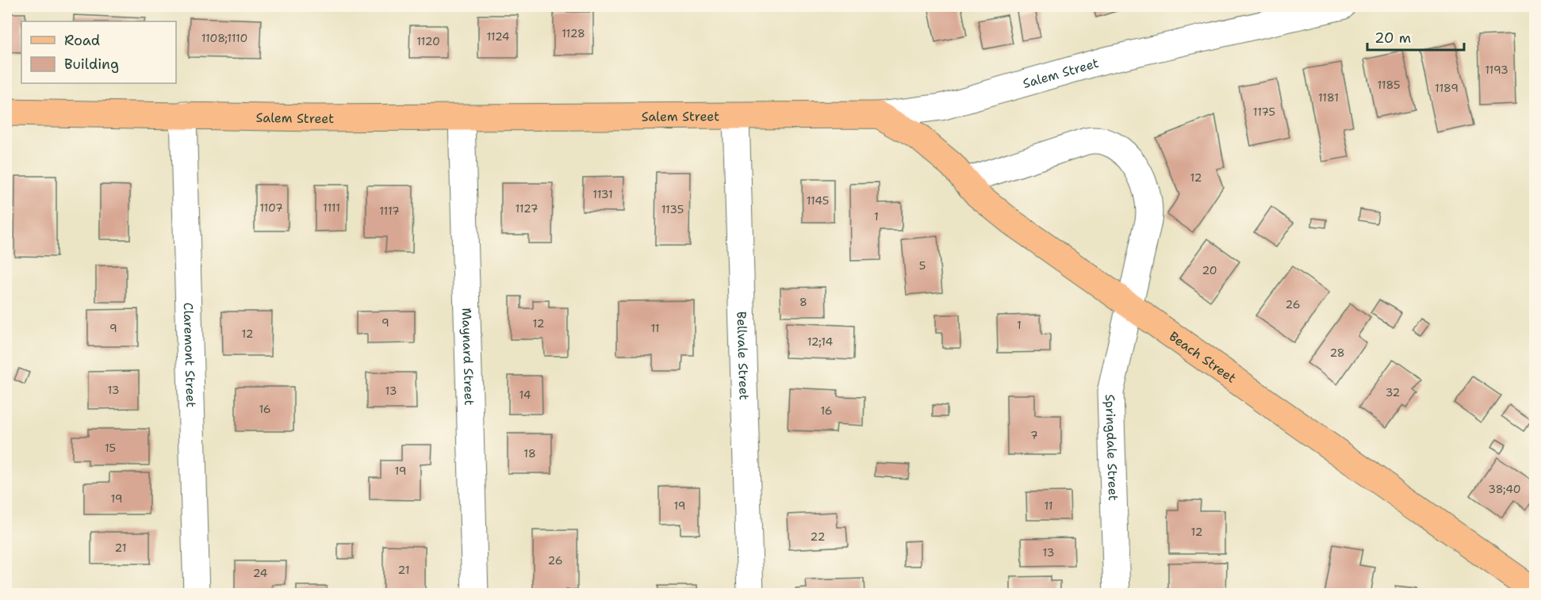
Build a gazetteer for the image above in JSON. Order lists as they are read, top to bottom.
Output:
{
  "streets": {
    "main road": ["Salem Street", "Beach Street"],
    "street": [
      "Claremont Street",
      "Bellvale Street",
      "Maynard Street",
      "Springdale Street"
    ]
  },
  "crossings": [
    ["Salem Street", "Claremont Street"],
    ["Salem Street", "Bellvale Street"],
    ["Salem Street", "Maynard Street"],
    ["Salem Street", "Beach Street"],
    ["Beach Street", "Springdale Street"]
  ],
  "house_numbers": [
    "1128",
    "1124",
    "1108;1110",
    "1120",
    "1193",
    "1185",
    "1189",
    "1181",
    "1175",
    "12",
    "1131",
    "1145",
    "1107",
    "1111",
    "1127",
    "1135",
    "1117",
    "1",
    "5",
    "20",
    "8",
    "26",
    "9",
    "12",
    "1",
    "9",
    "11",
    "12",
    "12;14",
    "28",
    "13",
    "13",
    "32",
    "14",
    "16",
    "16",
    "7",
    "15",
    "18",
    "19",
    "38;40",
    "19",
    "19",
    "11",
    "12",
    "22",
    "21",
    "13",
    "26",
    "21",
    "24"
  ],
  "legend": ["Road", "Building"],
  "scale_bar": "20 m"
}
